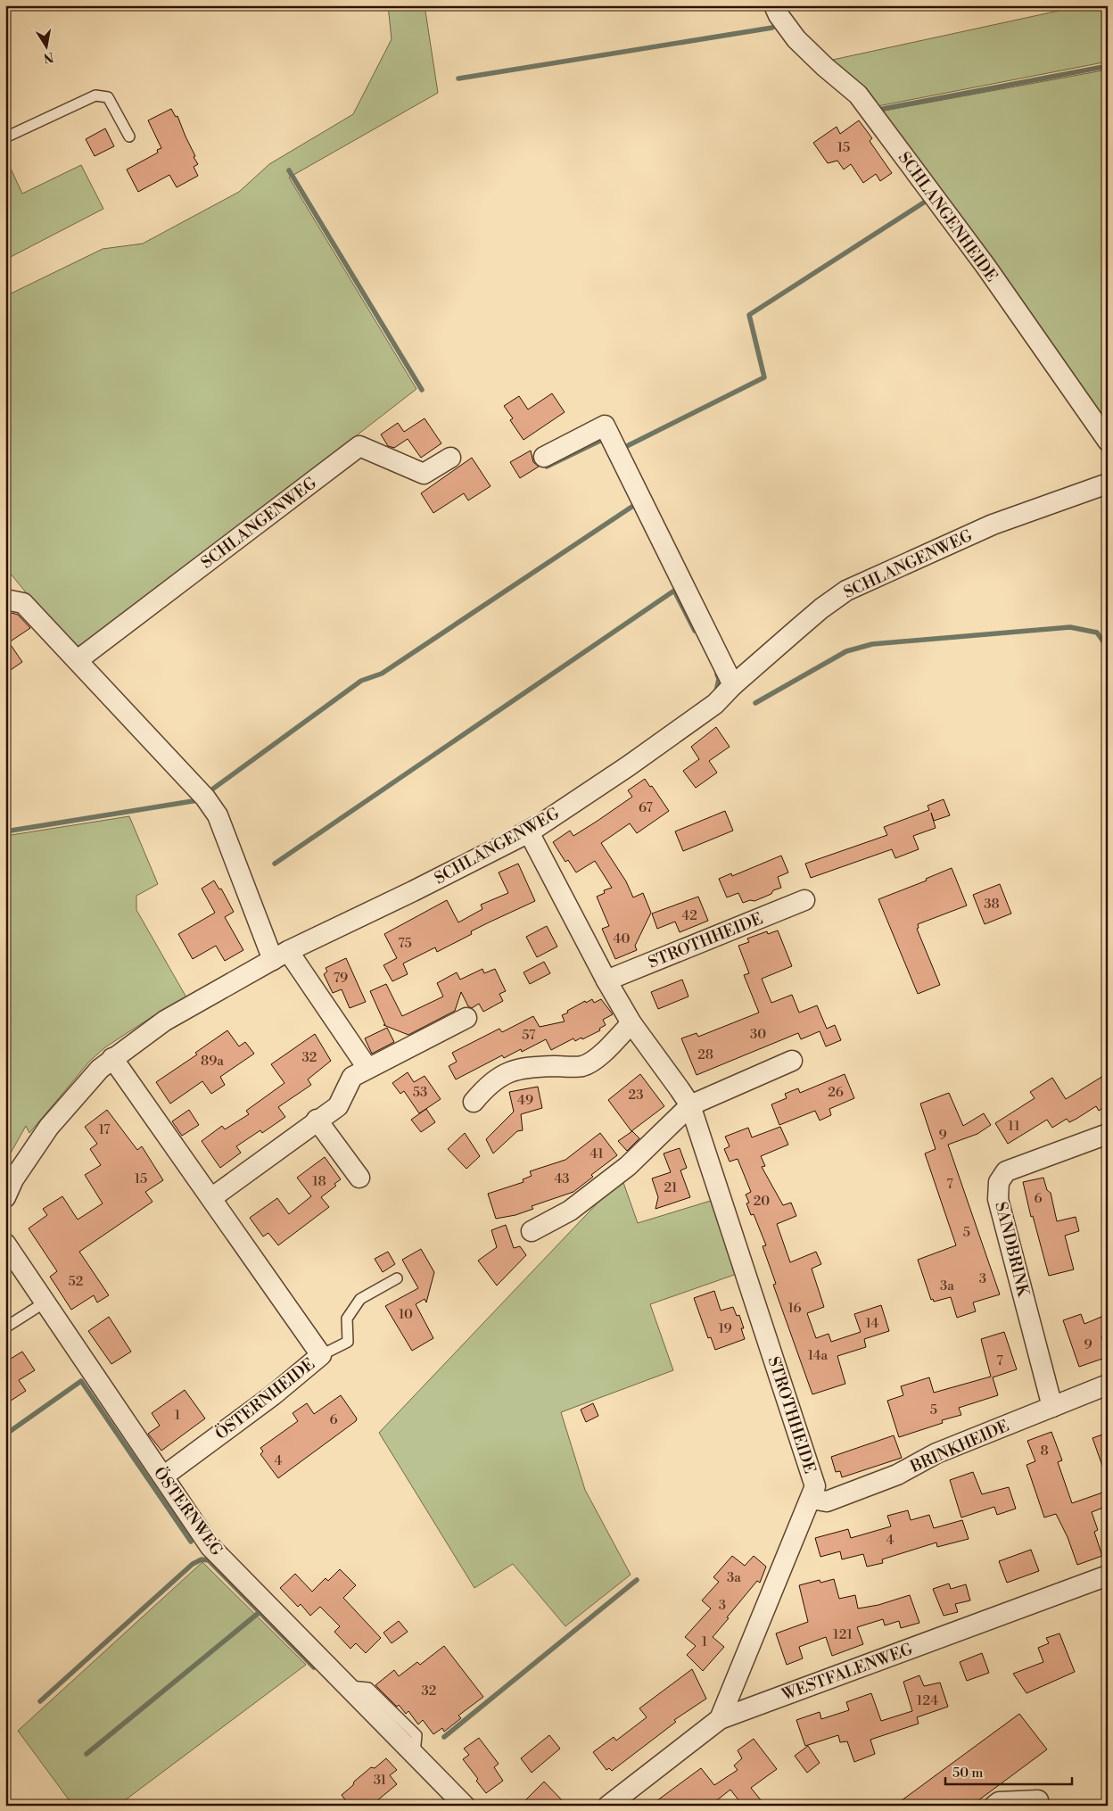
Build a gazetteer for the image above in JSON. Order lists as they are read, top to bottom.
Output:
{
  "streets": {
    "street": [
      "SCHLANGENHEIDE",
      "SCHLANGENWEG",
      "STROTHHEIDE",
      "SANDBRINK",
      "ÖSTERNHEIDE",
      "BRINKHEIDE",
      "ÖSTERNWEG",
      "WESTFALENWEG"
    ]
  },
  "crossings": [
    ["SCHLANGENWEG", "STROTHHEIDE"],
    ["SCHLANGENWEG", "ÖSTERNHEIDE"],
    ["STROTHHEIDE", "BRINKHEIDE"],
    ["STROTHHEIDE", "WESTFALENWEG"],
    ["SANDBRINK", "BRINKHEIDE"],
    ["ÖSTERNHEIDE", "ÖSTERNWEG"]
  ],
  "house_numbers": [
    "15",
    "67",
    "38",
    "42",
    "40",
    "75",
    "79",
    "30",
    "57",
    "28",
    "32",
    "89a",
    "53",
    "26",
    "23",
    "49",
    "11",
    "17",
    "9",
    "41",
    "15",
    "43",
    "18",
    "7",
    "21",
    "6",
    "20",
    "5",
    "3",
    "52",
    "3a",
    "16",
    "10",
    "14",
    "19",
    "9",
    "14a",
    "7",
    "5",
    "1",
    "6",
    "8",
    "4",
    "4",
    "3a",
    "3",
    "121",
    "1",
    "32",
    "124",
    "31"
  ],
  "scale_bar": "50 m",
  "north": "bottom"
}
